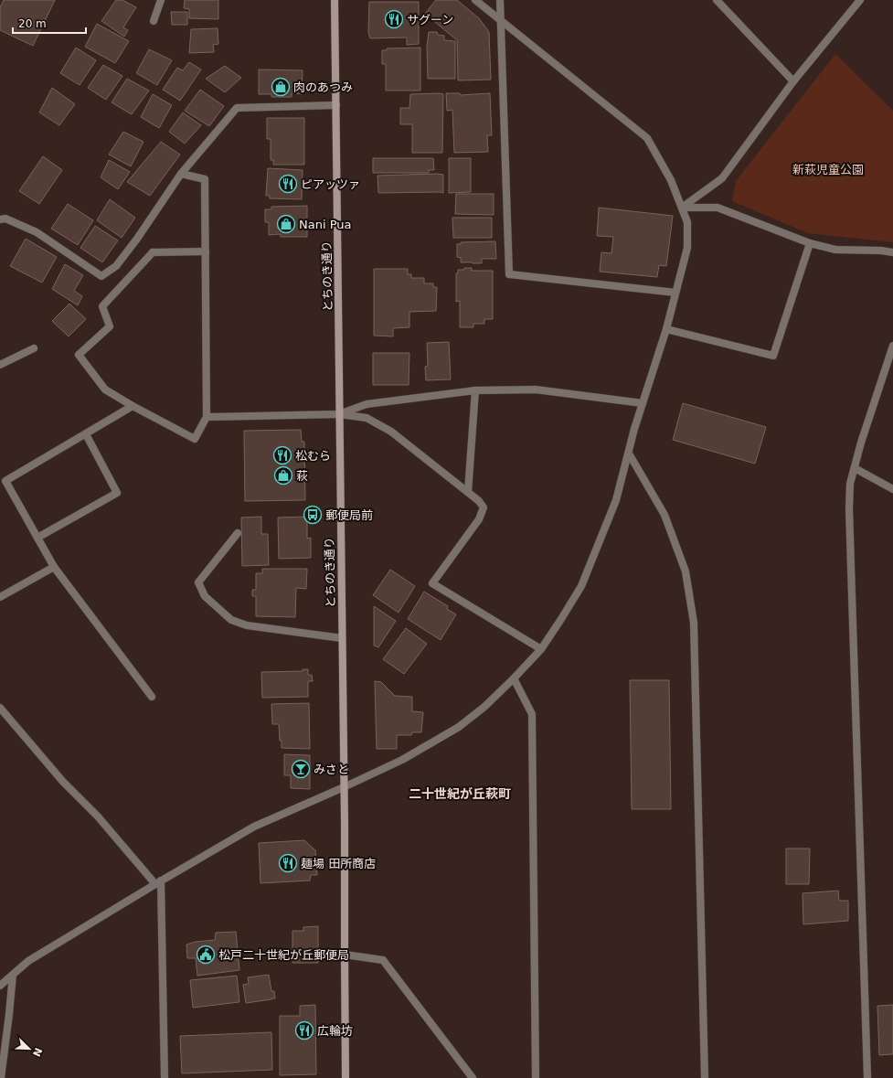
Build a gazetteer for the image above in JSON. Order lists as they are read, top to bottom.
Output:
{
  "streets": {
    "street": ["とちのき通り"]
  },
  "districts": ["二十世紀が丘萩町"],
  "parks": ["新萩児童公園"],
  "places": {
    "restaurant": [
      "サグーン",
      "ピアッツァ",
      "松むら",
      "麺場 田所商店",
      "広輪坊"
    ],
    "shop": ["肉のあつみ", "Nani Pua", "萩"],
    "bus stop": ["郵便局前"],
    "bar": ["みさと"],
    "public building": ["松戸二十世紀が丘郵便局"]
  },
  "scale_bar": "20 m",
  "north": "bottom right"
}
